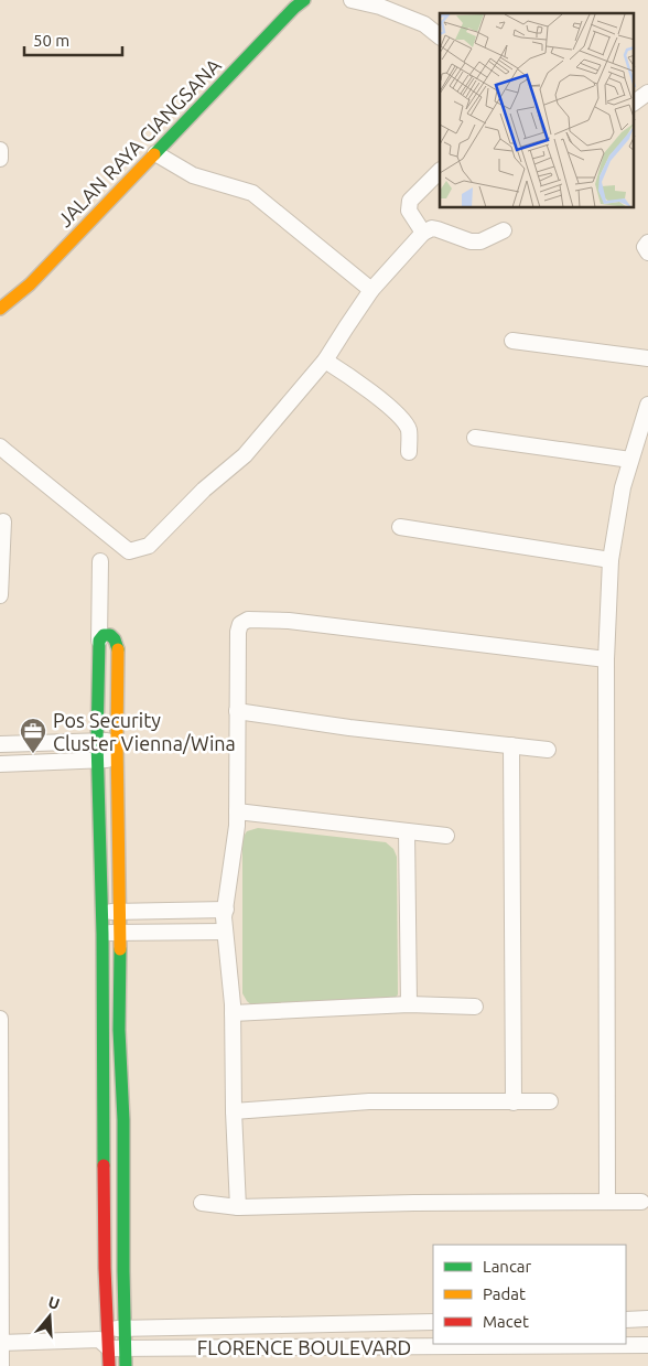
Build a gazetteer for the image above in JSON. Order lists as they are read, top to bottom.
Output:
{
  "streets": {
    "street": ["JALAN RAYA CIANGSANA", "FLORENCE BOULEVARD"]
  },
  "places": {
    "office": ["Pos Security Cluster Vienna/Wina"]
  },
  "legend": ["Lancar", "Padat", "Macet"],
  "scale_bar": "50 m",
  "north": "top"
}
